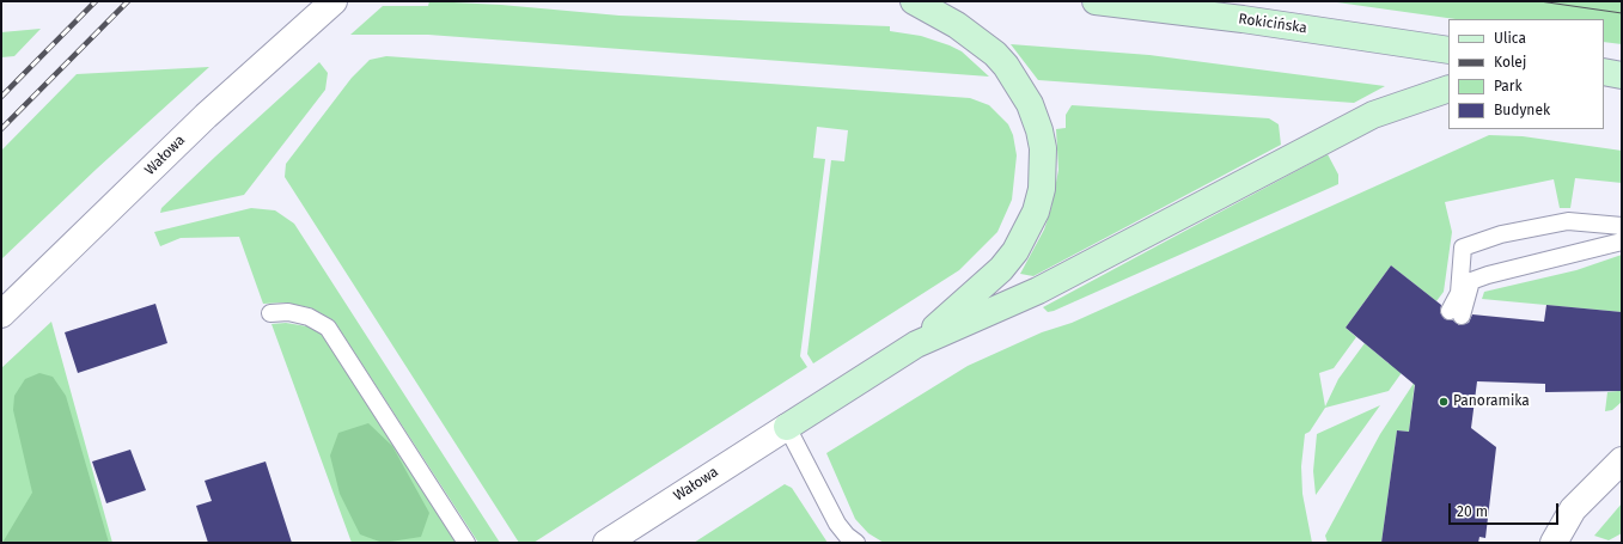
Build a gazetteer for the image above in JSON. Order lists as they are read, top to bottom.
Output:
{
  "streets": {
    "main road": ["Rokicińska"],
    "street": ["Wałowa"]
  },
  "places": ["Panoramika"],
  "legend": [
    "Ulica",
    "Kolej",
    "Park",
    "Budynek"
  ],
  "scale_bar": "20 m"
}
